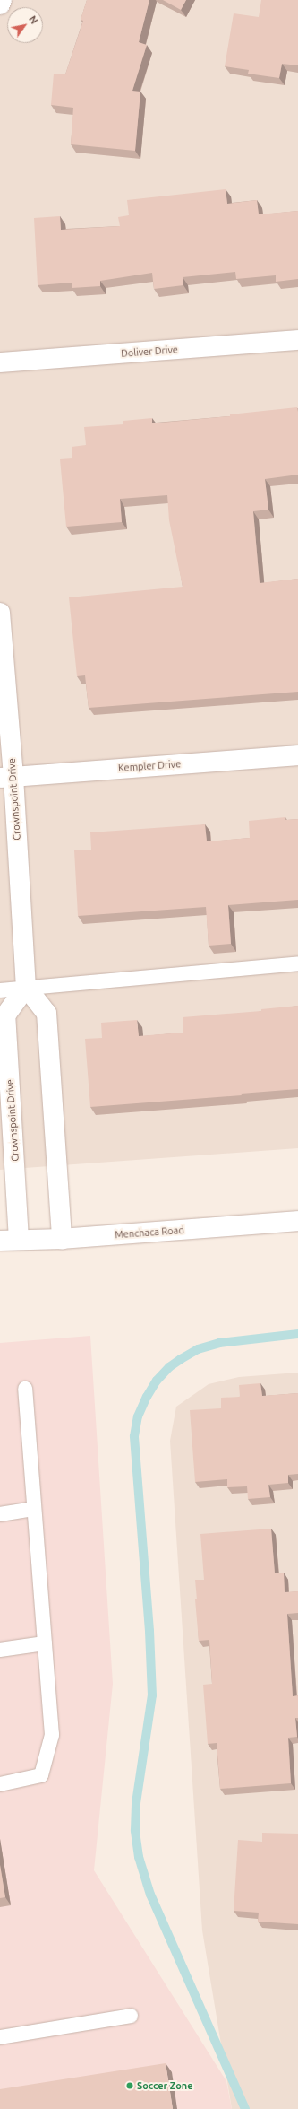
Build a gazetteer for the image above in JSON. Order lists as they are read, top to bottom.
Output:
{
  "streets": {
    "street": [
      "Doliver Drive",
      "Kempler Drive",
      "Crownspoint Drive",
      "Menchaca Road"
    ]
  },
  "crossings": [
    ["Kempler Drive", "Crownspoint Drive"],
    ["Crownspoint Drive", "Menchaca Road"]
  ],
  "places": ["Soccer Zone"],
  "north": "top right"
}
